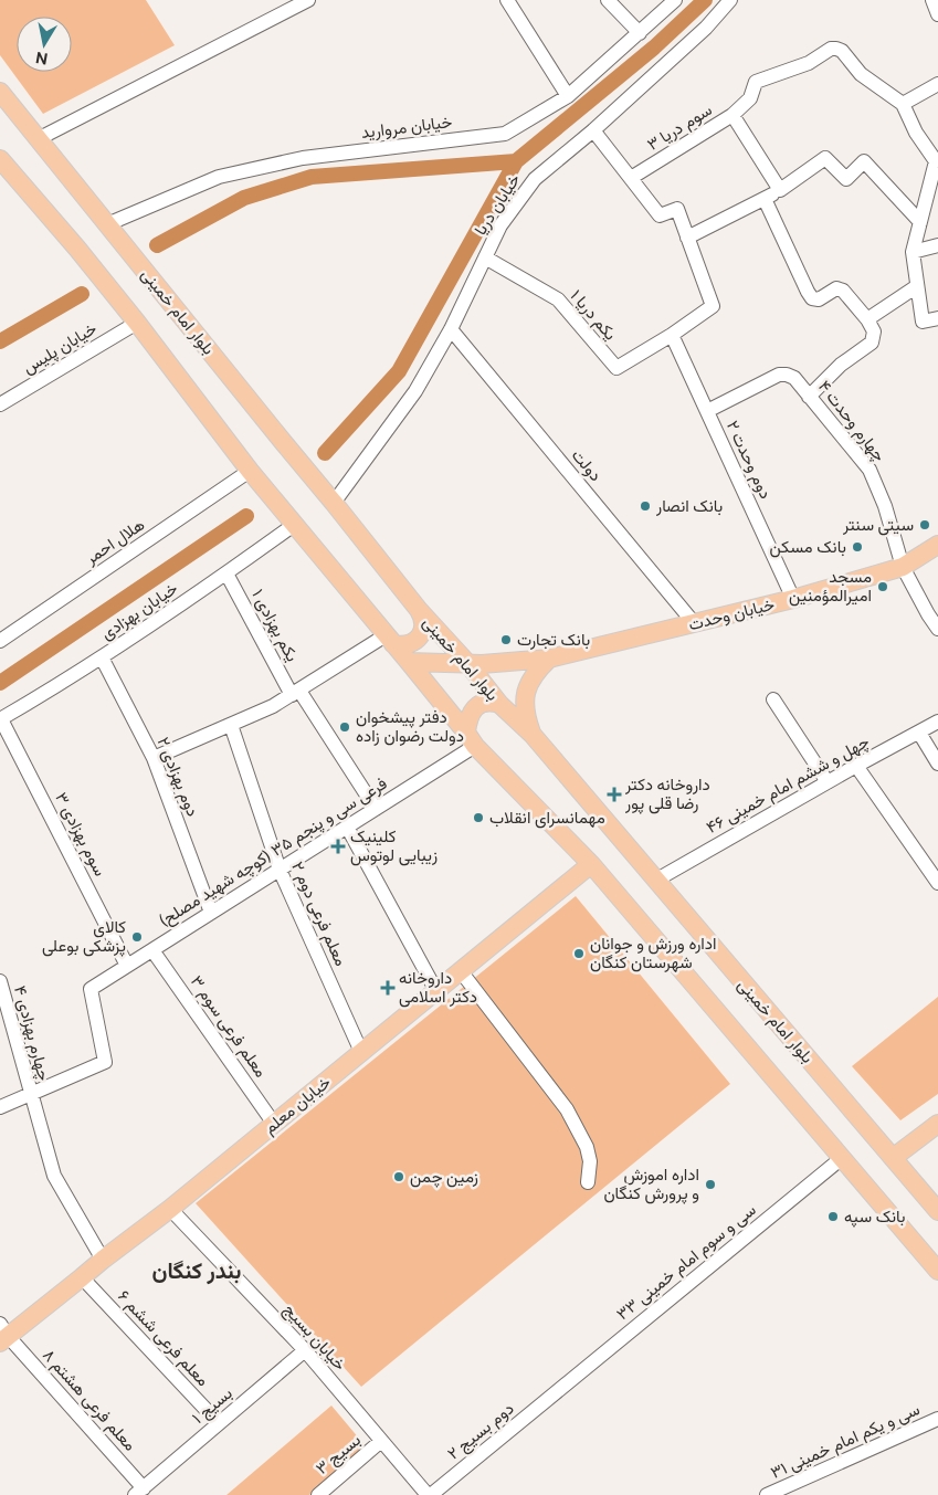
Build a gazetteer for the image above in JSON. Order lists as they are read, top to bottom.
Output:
{
  "streets": {
    "main road": ["بلوار امام خمینی", "خیابان وحدت", "خیابان معلم"],
    "street": [
      "خیابان مروارید",
      "سوم دریا ۳",
      "خیابان دریا",
      "یکم دریا ۱",
      "خیابان پلیس",
      "چهارم وحدت ۴",
      "دوم وحدت ۲",
      "دولت",
      "هلال احمر",
      "خیابان بهزادی",
      "یکم بهزادی ۱",
      "دوم بهزادی ۲",
      "چهل و ششم امام خمینی ۴۶",
      "سوم بهزادی ۳",
      "فرعی سی و پنجم ۳۵ (کوچه شهید مصلح)",
      "معلم فرعی دوم ۲",
      "معلم فرعی سوم ۳",
      "چهارم بهزادی ۴",
      "سی و سوم امام خمینی ۳۳",
      "خیابان بسیج",
      "معلم فرعی ششم ۶",
      "معلم فرعی هشتم ۸",
      "بسیج ۱",
      "دوم بسیج ۲",
      "سی و یکم امام خمینی ۳۱",
      "بسیج ۳"
    ]
  },
  "crossings": [
    ["خیابان مروارید", "بلوار امام خمینی"],
    ["خیابان دریا", "بلوار امام خمینی"],
    ["خیابان دریا", "یکم دریا ۱"],
    ["خیابان دریا", "دولت"],
    ["بلوار امام خمینی", "خیابان وحدت"],
    ["بلوار امام خمینی", "چهل و ششم امام خمینی ۴۶"],
    ["یکم دریا ۱", "دوم وحدت ۲"],
    ["چهارم وحدت ۴", "دوم وحدت ۲"],
    ["چهارم وحدت ۴", "خیابان وحدت"],
    ["دوم وحدت ۲", "خیابان وحدت"],
    ["دولت", "خیابان وحدت"],
    ["خیابان بهزادی", "یکم بهزادی ۱"],
    ["خیابان بهزادی", "دوم بهزادی ۲"],
    ["خیابان بهزادی", "سوم بهزادی ۳"],
    ["یکم بهزادی ۱", "فرعی سی و پنجم ۳۵ (کوچه شهید مصلح)"],
    ["دوم بهزادی ۲", "فرعی سی و پنجم ۳۵ (کوچه شهید مصلح)"],
    ["سوم بهزادی ۳", "فرعی سی و پنجم ۳۵ (کوچه شهید مصلح)"],
    ["فرعی سی و پنجم ۳۵ (کوچه شهید مصلح)", "معلم فرعی دوم ۲"],
    ["فرعی سی و پنجم ۳۵ (کوچه شهید مصلح)", "معلم فرعی سوم ۳"],
    ["فرعی سی و پنجم ۳۵ (کوچه شهید مصلح)", "چهارم بهزادی ۴"],
    ["معلم فرعی دوم ۲", "خیابان معلم"],
    ["معلم فرعی سوم ۳", "خیابان معلم"],
    ["چهارم بهزادی ۴", "خیابان معلم"],
    ["خیابان معلم", "خیابان بسیج"],
    ["خیابان معلم", "معلم فرعی ششم ۶"],
    ["خیابان معلم", "معلم فرعی هشتم ۸"],
    ["سی و سوم امام خمینی ۳۳", "دوم بسیج ۲"],
    ["خیابان بسیج", "بسیج ۱"],
    ["خیابان بسیج", "دوم بسیج ۲"],
    ["خیابان بسیج", "بسیج ۳"],
    ["معلم فرعی ششم ۶", "بسیج ۱"],
    ["معلم فرعی هشتم ۸", "بسیج ۱"]
  ],
  "districts": ["بندر کنگان"],
  "places": {
    "other": [
      "بانک انصار",
      "سیتی سنتر",
      "بانک مسکن",
      "مسجد امیرالمؤمنین",
      "بانک تجارت",
      "دفتر پیشخوان دولت رضوان زاده",
      "مهمانسرای انقلاب",
      "کالای پزشکی بوعلی",
      "اداره ورزش و جوانان شهرستان کنگان",
      "زمین چمن",
      "اداره اموزش و پرورش کنگان",
      "بانک سپه"
    ],
    "health": ["داروخانه دکتر رضا قلی پور", "کلینیک زیبایی لوتوس", "داروخانه دکتر اسلامی"]
  },
  "north": "bottom"
}
